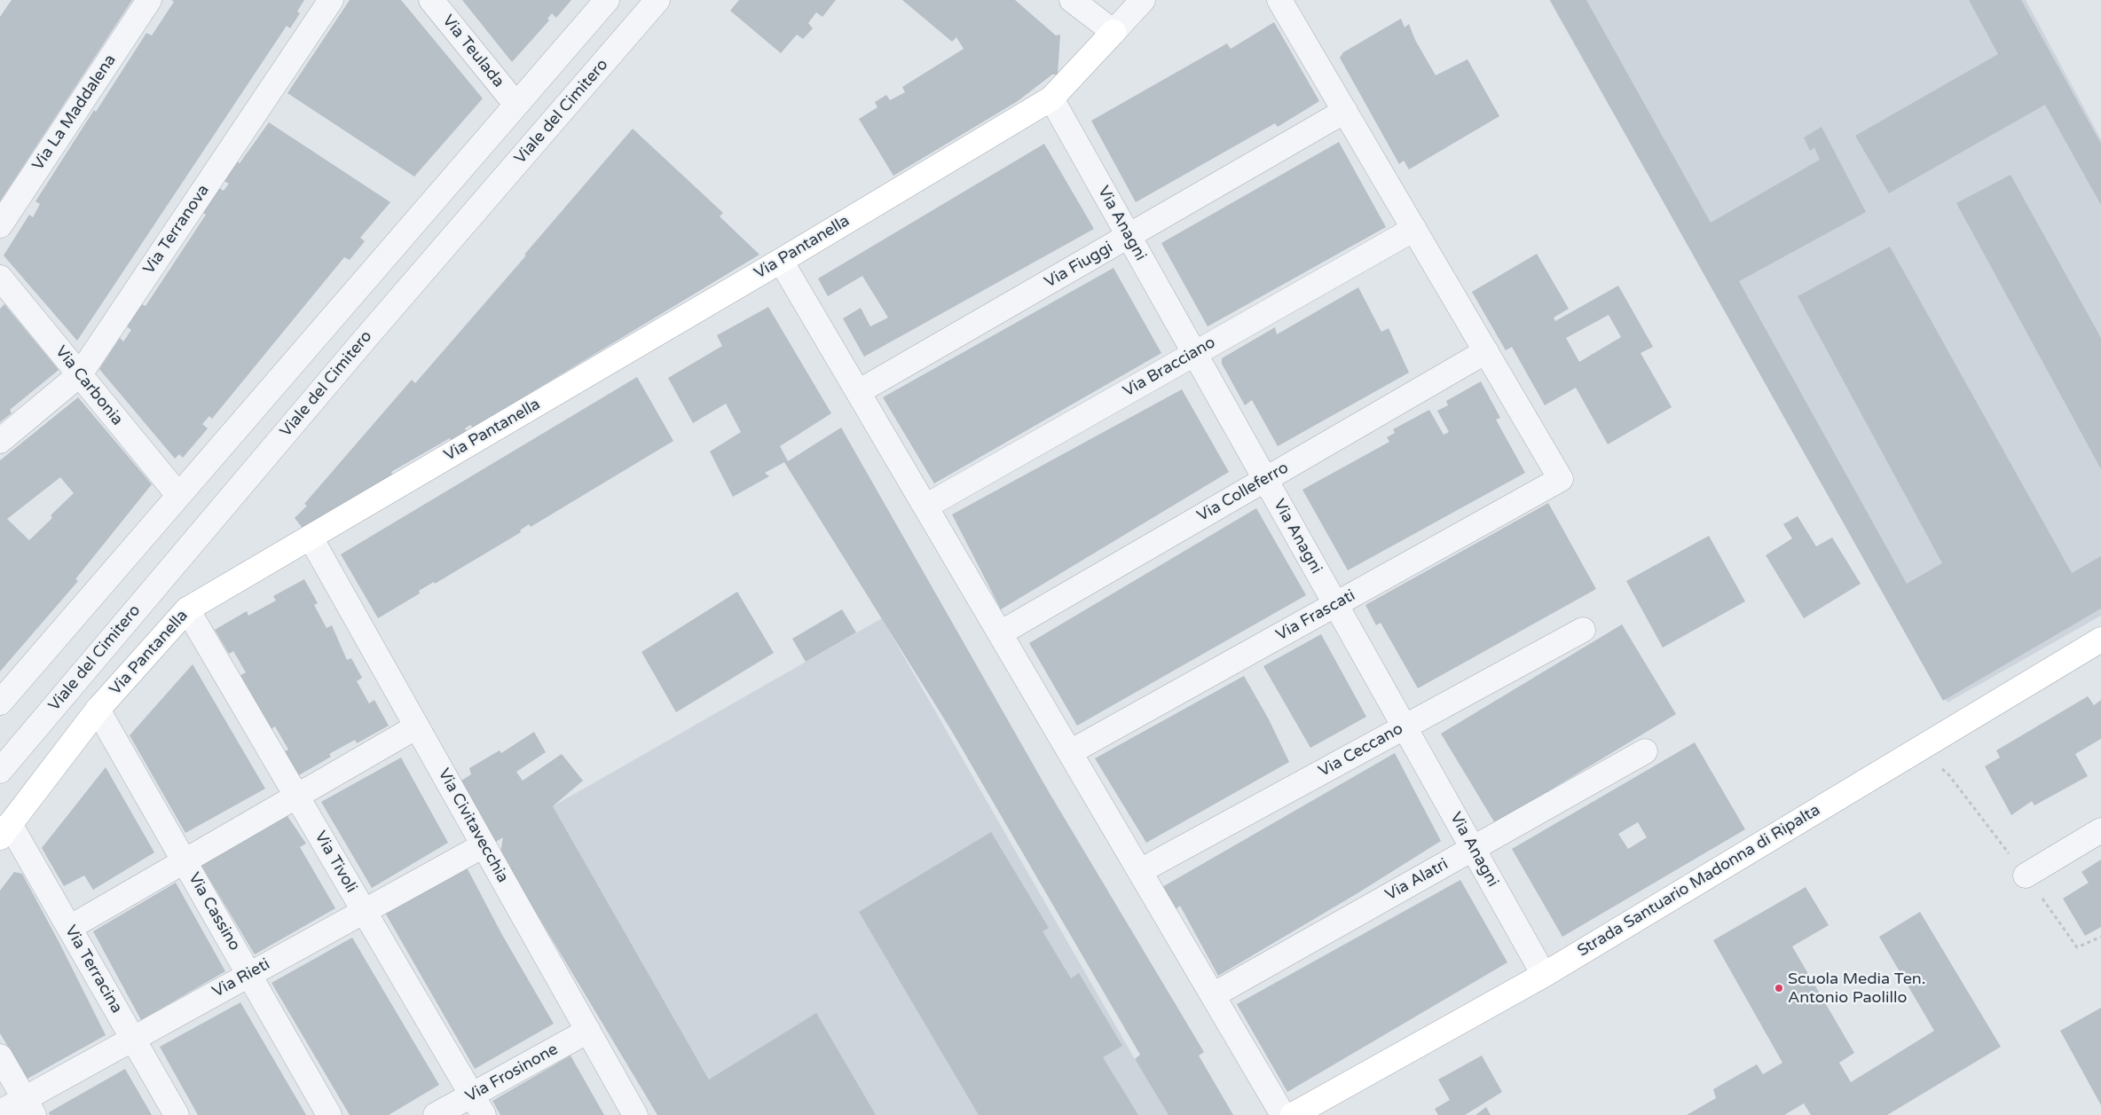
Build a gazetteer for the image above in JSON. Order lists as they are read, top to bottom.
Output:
{
  "streets": {
    "street": [
      "Via Teulada",
      "Viale del Cimitero",
      "Via La Maddalena",
      "Via Anagni",
      "Via Terranova",
      "Via Pantanella",
      "Via Fiuggi",
      "Via Bracciano",
      "Via Carbonia",
      "Via Colleferro",
      "Via Frascati",
      "Via Ceccano",
      "Via Civitavecchia",
      "Via Tivoli",
      "Via Alatri",
      "Strada Santuario Madonna di Ripalta",
      "Via Cassino",
      "Via Terracina",
      "Via Rieti",
      "Via Frosinone"
    ]
  },
  "crossings": [
    ["Via Anagni", "Via Pantanella"],
    ["Via Anagni", "Via Fiuggi"],
    ["Via Anagni", "Via Bracciano"],
    ["Via Anagni", "Via Colleferro"],
    ["Via Anagni", "Via Frascati"],
    ["Via Anagni", "Via Ceccano"],
    ["Via Anagni", "Via Alatri"],
    ["Via Anagni", "Strada Santuario Madonna di Ripalta"],
    ["Via Terranova", "Via Carbonia"],
    ["Via Pantanella", "Via Civitavecchia"],
    ["Via Pantanella", "Via Tivoli"],
    ["Via Pantanella", "Via Cassino"],
    ["Via Pantanella", "Via Terracina"],
    ["Via Colleferro", "Via Frascati"],
    ["Via Civitavecchia", "Via Rieti"],
    ["Via Civitavecchia", "Via Frosinone"],
    ["Via Tivoli", "Via Rieti"],
    ["Via Tivoli", "Via Frosinone"],
    ["Via Cassino", "Via Rieti"],
    ["Via Terracina", "Via Rieti"]
  ],
  "places": ["Scuola Media Ten. Antonio Paolillo"]
}
